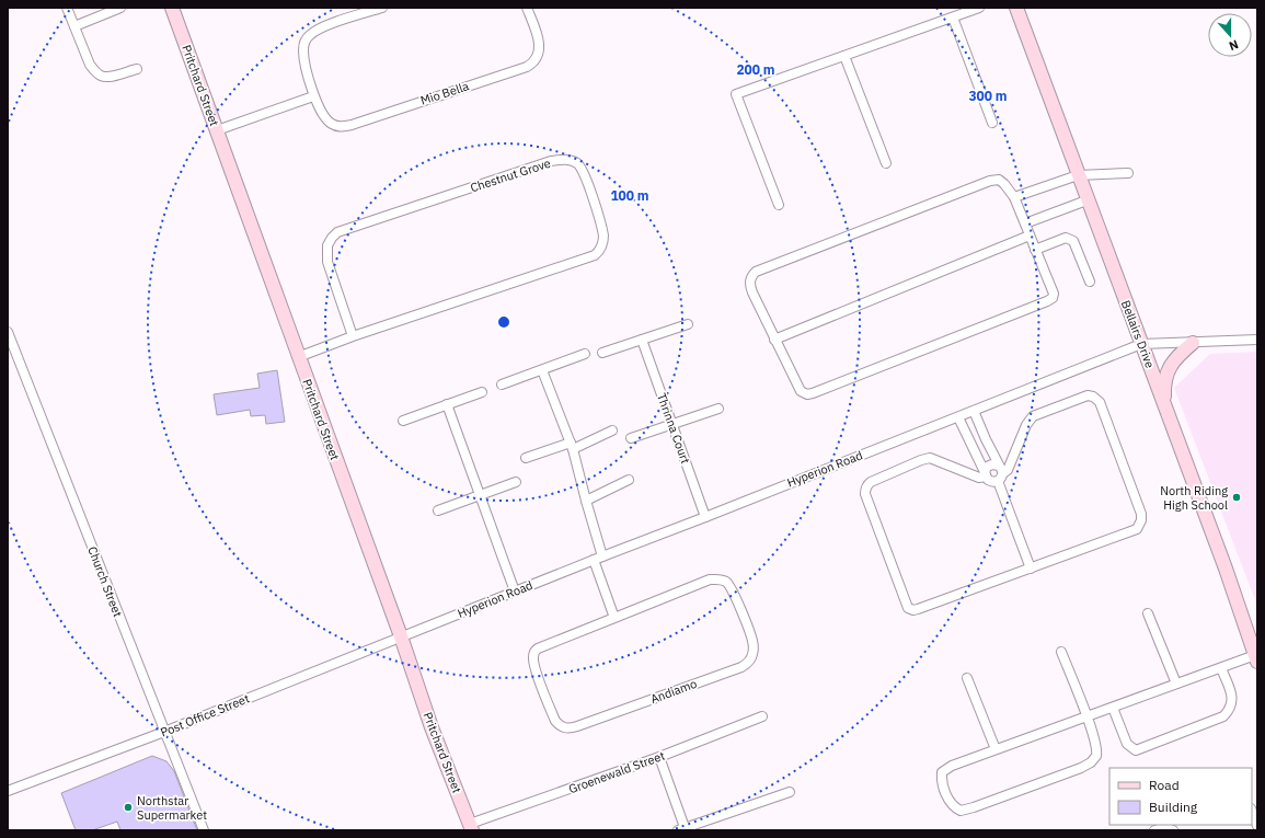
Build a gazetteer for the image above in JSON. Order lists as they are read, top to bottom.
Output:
{
  "streets": {
    "street": [
      "Pritchard Street",
      "Mio Bella",
      "Chestnut Grove",
      "Bellairs Drive",
      "Thrinna Court",
      "Hyperion Road",
      "Church Street",
      "Andiamo",
      "Post Office Street",
      "Groenewald Street"
    ]
  },
  "crossings": [
    ["Pritchard Street", "Chestnut Grove"],
    ["Pritchard Street", "Hyperion Road"],
    ["Pritchard Street", "Post Office Street"],
    ["Pritchard Street", "Groenewald Street"],
    ["Bellairs Drive", "Hyperion Road"],
    ["Thrinna Court", "Hyperion Road"],
    ["Hyperion Road", "Post Office Street"],
    ["Church Street", "Post Office Street"]
  ],
  "places": ["North Riding High School", "Northstar Supermarket"],
  "legend": ["Road", "Building"],
  "north": "bottom",
  "rings": ["200 m", "300 m", "100 m"]
}
